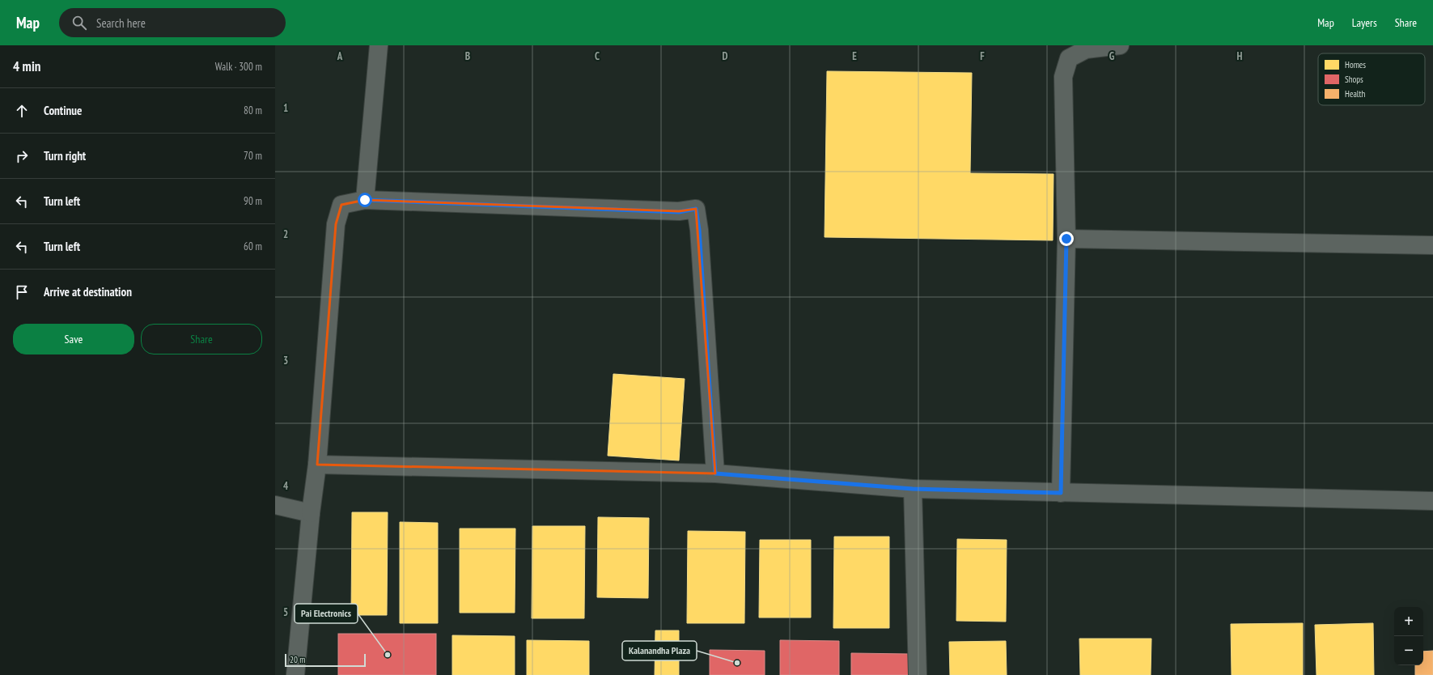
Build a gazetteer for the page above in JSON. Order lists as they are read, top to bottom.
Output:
{
  "places": ["Pai Electronics", "Kalanandha Plaza"],
  "legend": ["Homes", "Shops", "Health"],
  "scale_bar": "20 m",
  "page": {
    "header": "Map",
    "search": "Search here",
    "nav": ["Map", "Layers", "Share"],
    "heading": ["4 min", "Walk · 300 m"],
    "list": [
      ["Continue", "80 m"],
      ["Turn right", "70 m"],
      ["Turn left", "90 m"],
      ["Turn left", "60 m"],
      "Arrive at destination"
    ],
    "buttons": ["Save", "Share"],
    "map_buttons": ["+", "−"],
    "scale": "20 m"
  },
  "grid": {
    "columns": [
      "A",
      "B",
      "C",
      "D",
      "E",
      "F",
      "G",
      "H"
    ],
    "rows": [
      "1",
      "2",
      "3",
      "4",
      "5"
    ]
  }
}
